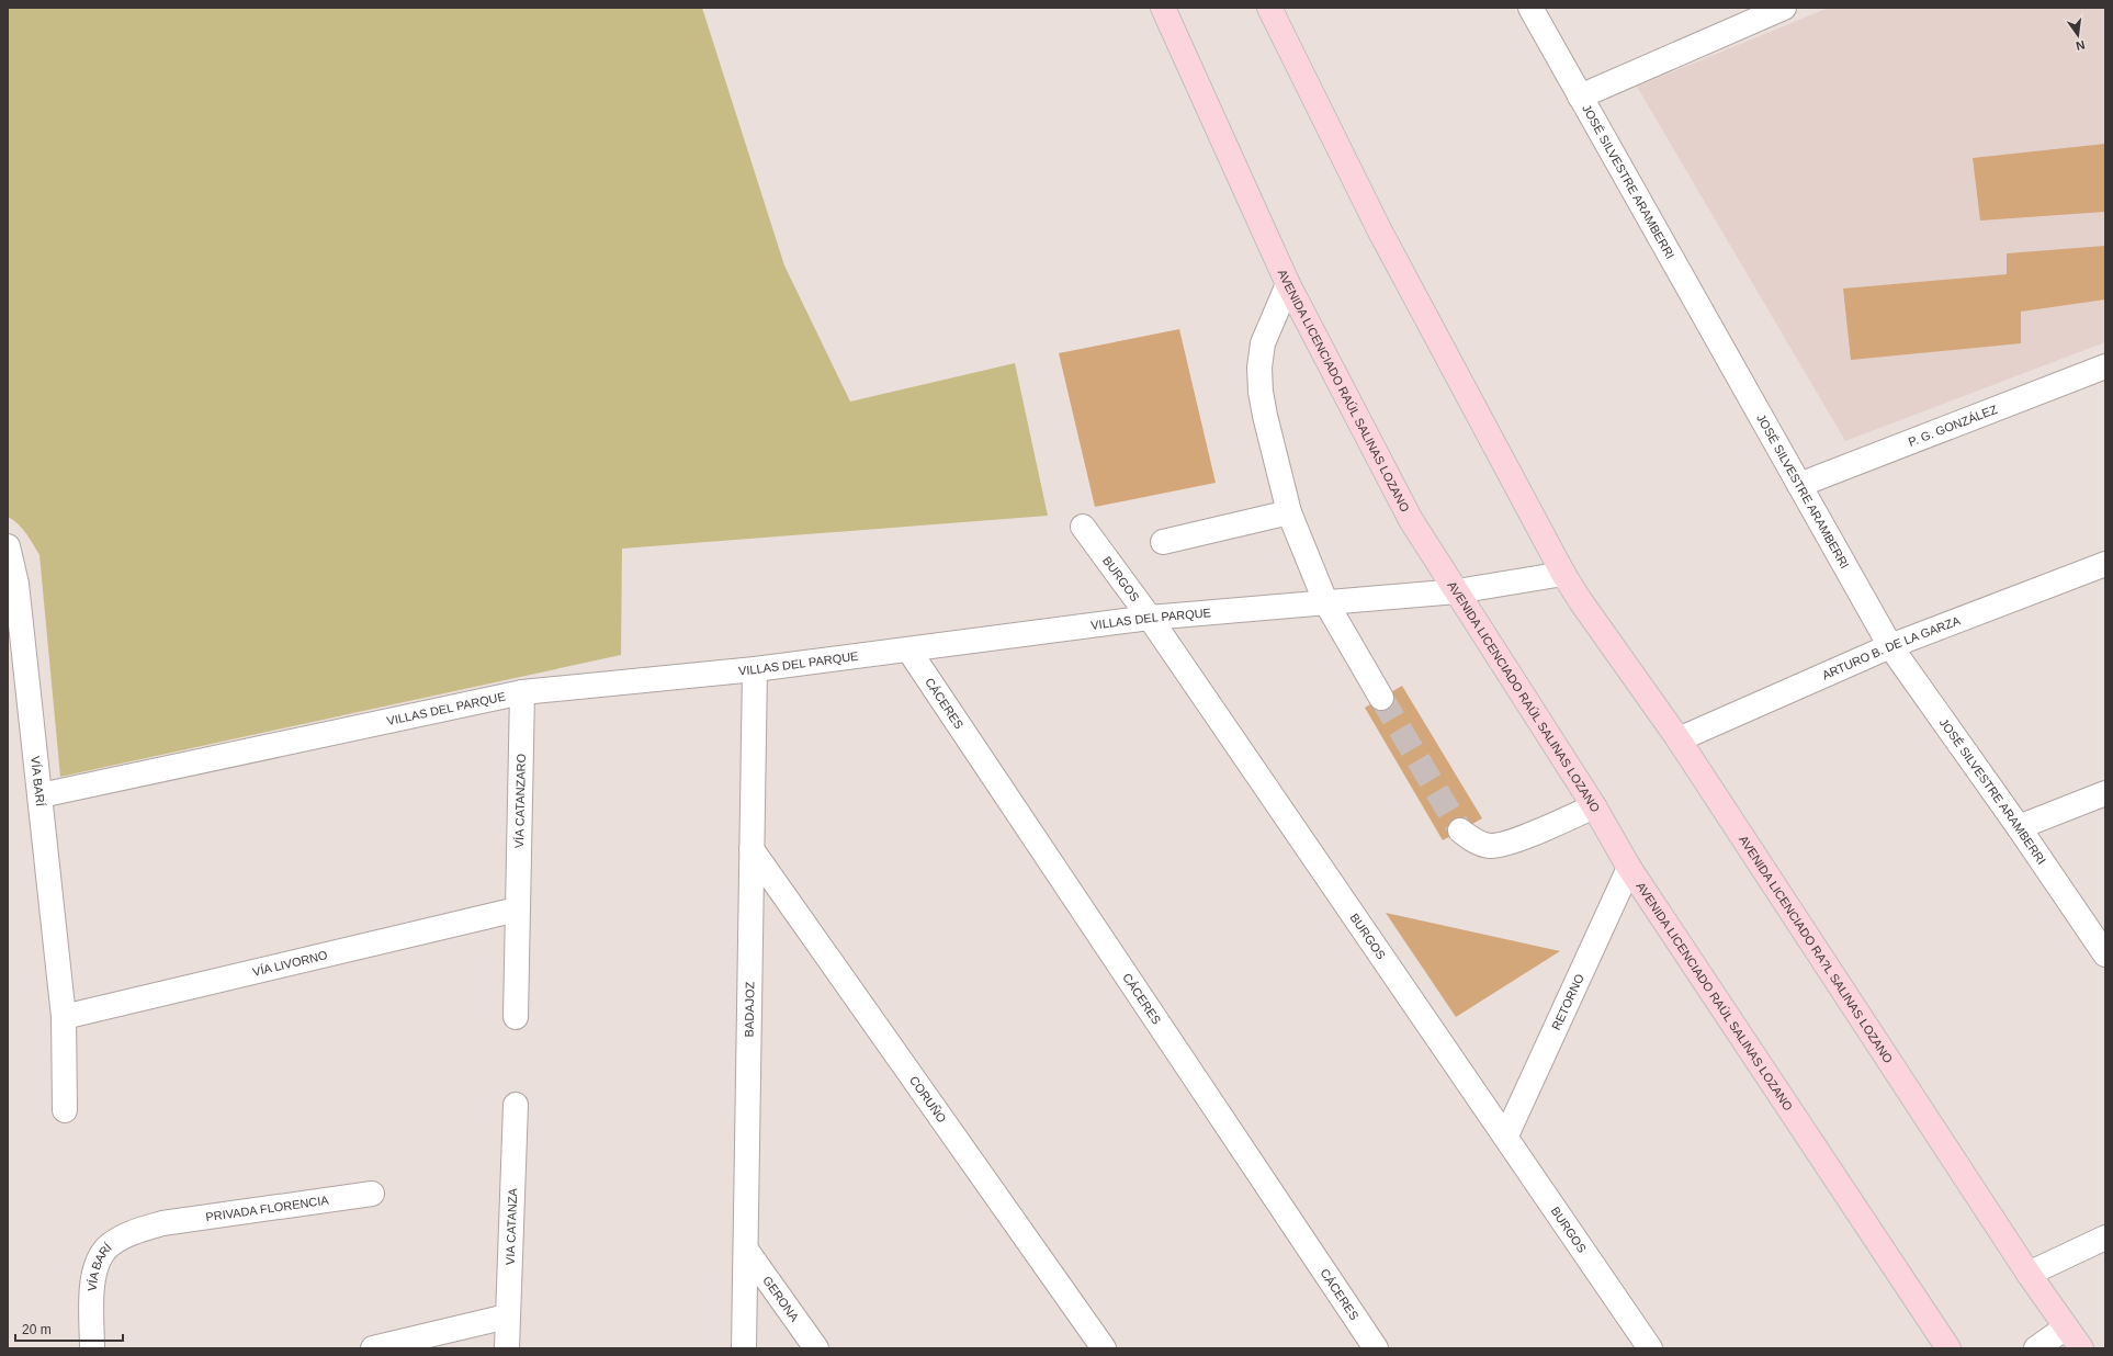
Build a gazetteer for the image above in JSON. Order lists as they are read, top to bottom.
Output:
{
  "streets": {
    "main road": ["AVENIDA LICENCIADO RAÚL SALINAS LOZANO", "AVENIDA LICENCIADO RA?L SALINAS LOZANO"],
    "street": [
      "JOSÉ SILVESTRE ARAMBERRI",
      "P. G. GONZÁLEZ",
      "BURGOS",
      "VILLAS DEL PARQUE",
      "ARTURO B. DE LA GARZA",
      "CÁCERES",
      "VÍA BARÍ",
      "VÍA CATANZARO",
      "VÍA LIVORNO",
      "RETORNO",
      "BADAJOZ",
      "CORUÑO",
      "PRIVADA FLORENCIA",
      "VIA CATANZA",
      "GERONA"
    ]
  },
  "crossings": [
    ["JOSÉ SILVESTRE ARAMBERRI", "P. G. GONZÁLEZ"],
    ["JOSÉ SILVESTRE ARAMBERRI", "ARTURO B. DE LA GARZA"],
    ["AVENIDA LICENCIADO RAÚL SALINAS LOZANO", "VILLAS DEL PARQUE"],
    ["AVENIDA LICENCIADO RAÚL SALINAS LOZANO", "RETORNO"],
    ["BURGOS", "VILLAS DEL PARQUE"],
    ["BURGOS", "RETORNO"],
    ["VILLAS DEL PARQUE", "CÁCERES"],
    ["VILLAS DEL PARQUE", "VÍA BARÍ"],
    ["VILLAS DEL PARQUE", "VÍA CATANZARO"],
    ["VILLAS DEL PARQUE", "AVENIDA LICENCIADO RA?L SALINAS LOZANO"],
    ["VILLAS DEL PARQUE", "BADAJOZ"],
    ["ARTURO B. DE LA GARZA", "AVENIDA LICENCIADO RA?L SALINAS LOZANO"],
    ["VÍA BARÍ", "VÍA LIVORNO"],
    ["VÍA BARÍ", "PRIVADA FLORENCIA"],
    ["VÍA CATANZARO", "VÍA LIVORNO"],
    ["BADAJOZ", "CORUÑO"],
    ["BADAJOZ", "GERONA"]
  ],
  "scale_bar": "20 m",
  "north": "bottom"
}
